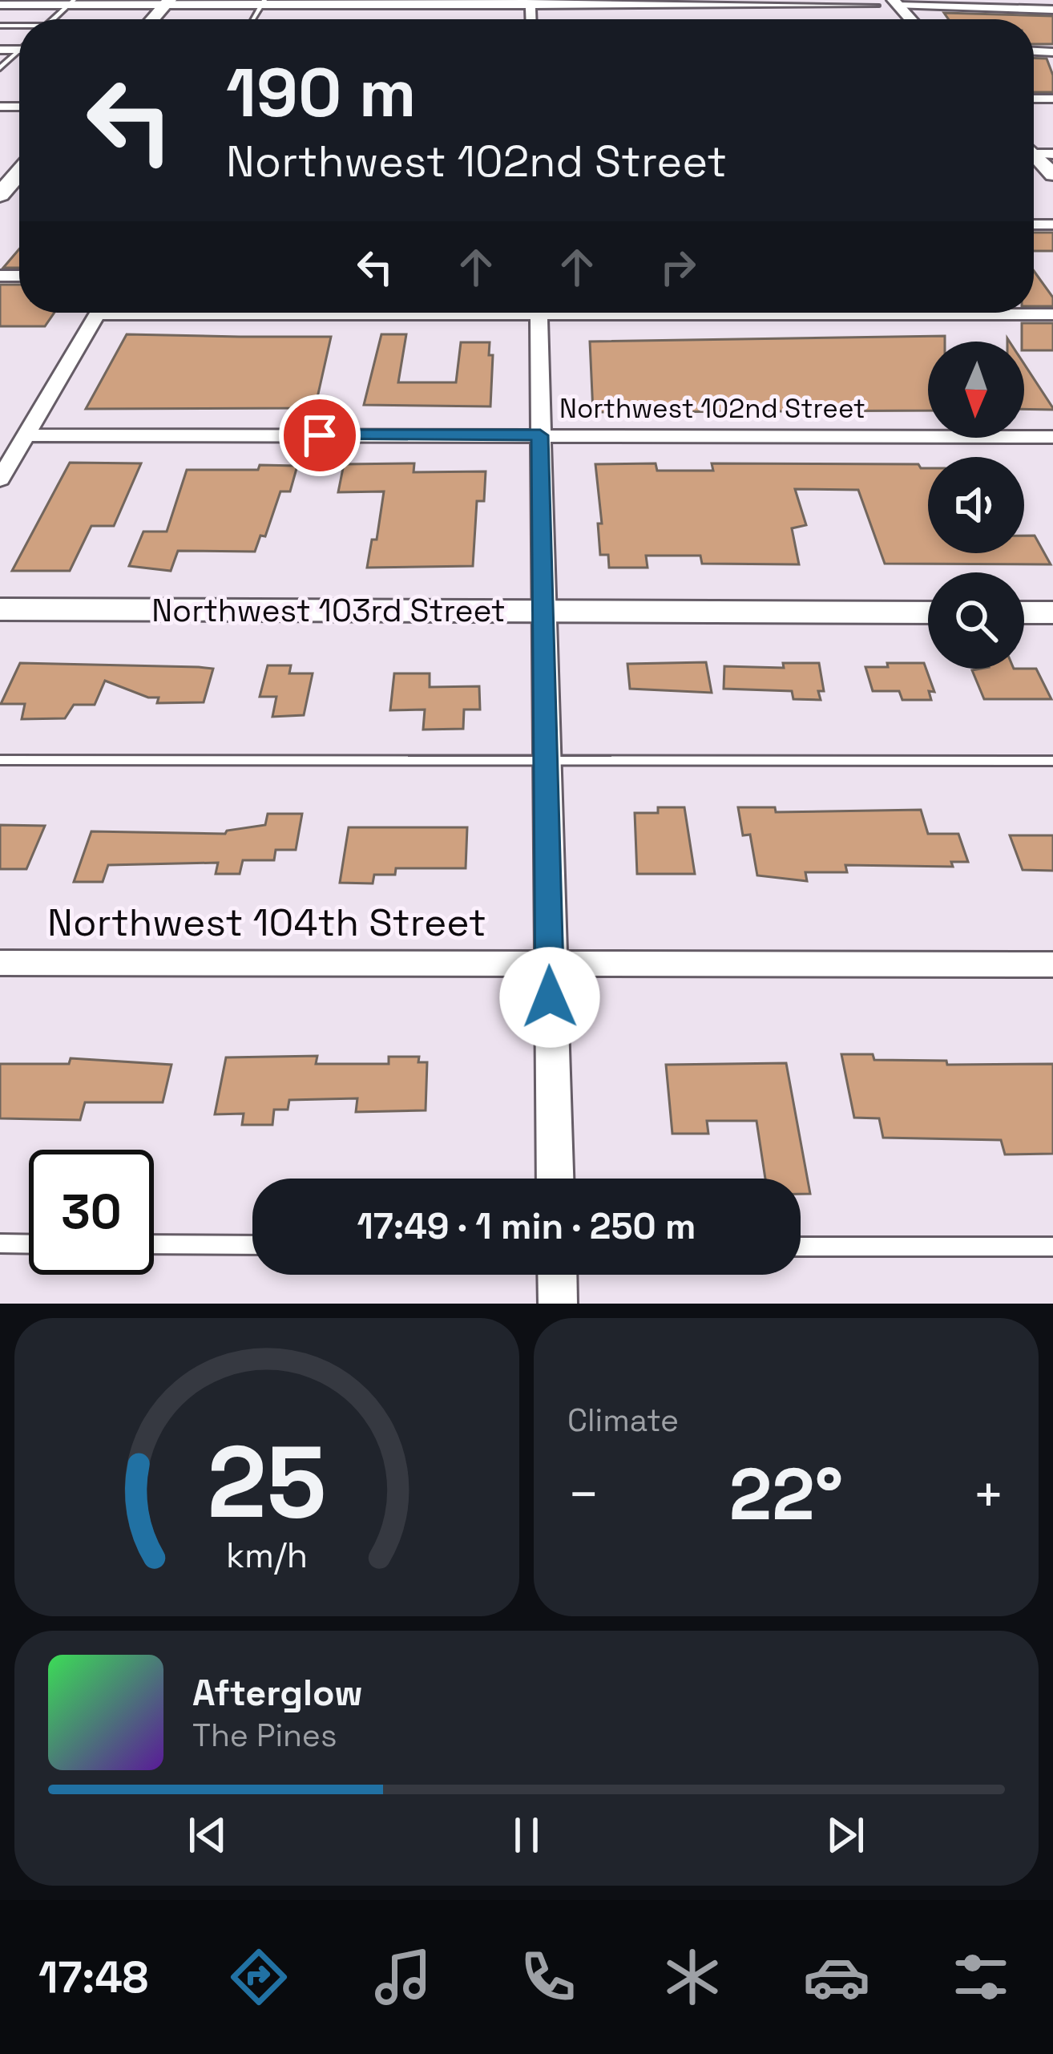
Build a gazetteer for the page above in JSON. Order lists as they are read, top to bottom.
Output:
{
  "streets": {
    "main road": ["Northwest 103rd Street"],
    "street": ["Northwest 102nd Street", "Northwest 104th Street"]
  },
  "north": "bottom",
  "page": {
    "turn": ["190 m", "Northwest 102nd Street"],
    "limit": "30",
    "trip": "17:49 · 1 min · 250 m",
    "tile": "Climate",
    "heat": ["−", "22°", "+"],
    "song": ["Afterglow", "The Pines"],
    "tabs": "17:48",
    "gauge": ["25", "km/h"]
  }
}
